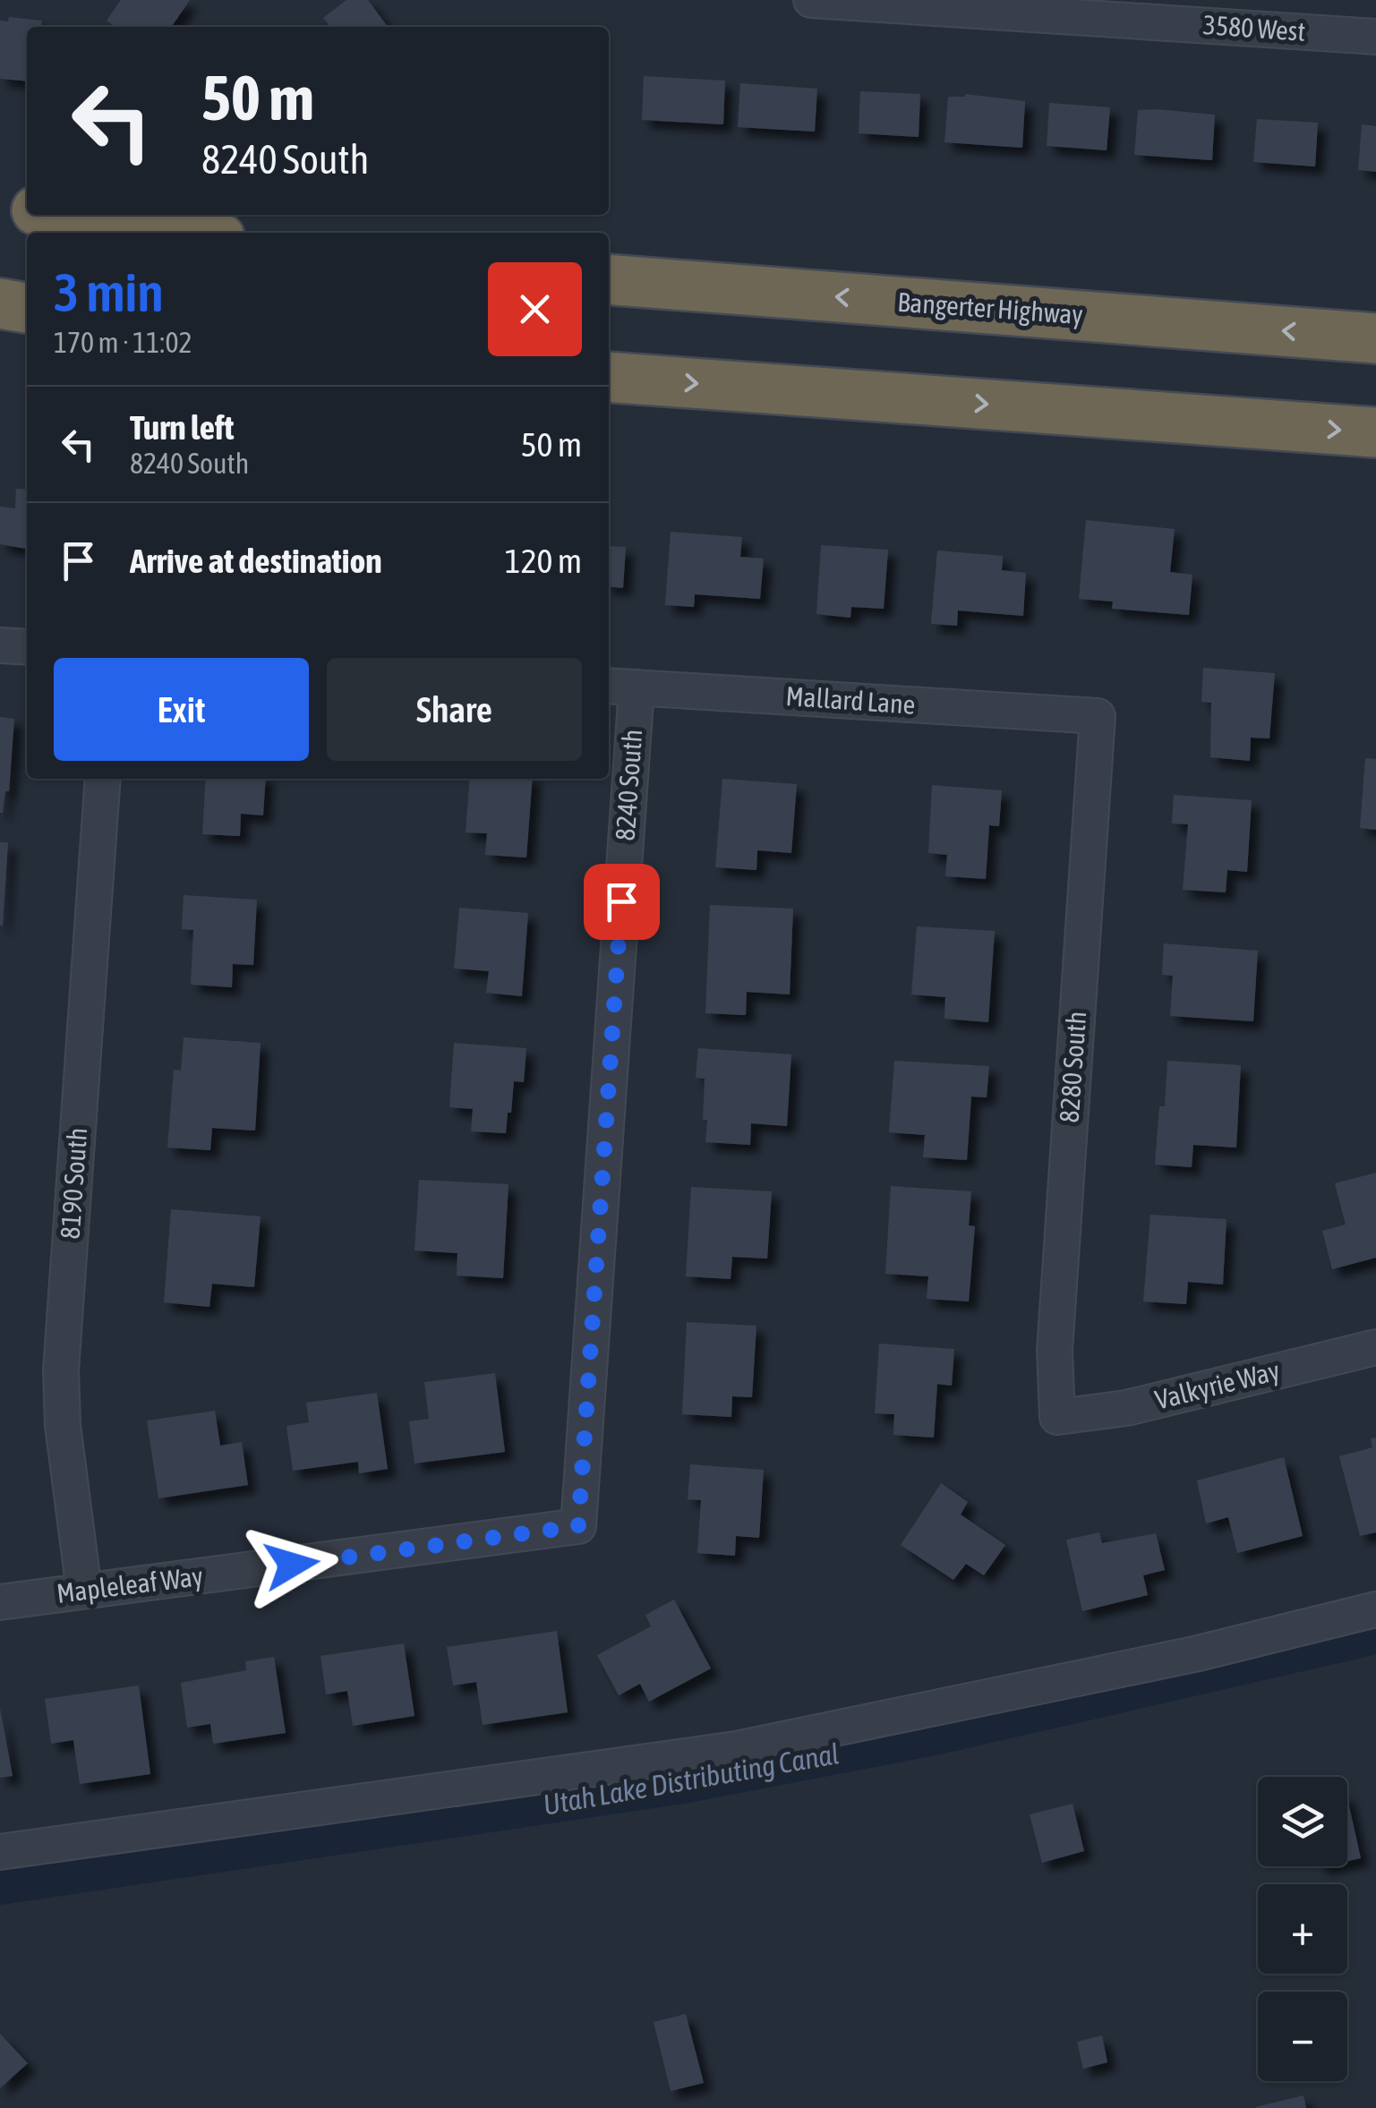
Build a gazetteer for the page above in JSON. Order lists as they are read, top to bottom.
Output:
{
  "streets": {
    "highway": ["Bangerter Highway"],
    "street": [
      "3580 West",
      "Mallard Lane",
      "8240 South",
      "8280 South",
      "8190 South",
      "Valkyrie Way",
      "Mapleleaf Way"
    ]
  },
  "crossings": [
    ["Mallard Lane", "8240 South"],
    ["Mallard Lane", "8280 South"],
    ["8240 South", "Mapleleaf Way"],
    ["8280 South", "Valkyrie Way"],
    ["8190 South", "Mapleleaf Way"]
  ],
  "water": ["Utah Lake Distributing Canal"],
  "page": {
    "turn": ["50 m", "8240 South"],
    "heading": ["3 min", "170 m · 11:02"],
    "list": [
      {
        "name": "Turn left",
        "note": "8240 South",
        "value": "50 m"
      },
      {
        "name": "Arrive at destination",
        "value": "120 m"
      }
    ],
    "buttons": ["Exit", "Share"],
    "map_buttons": ["+", "−"]
  }
}
